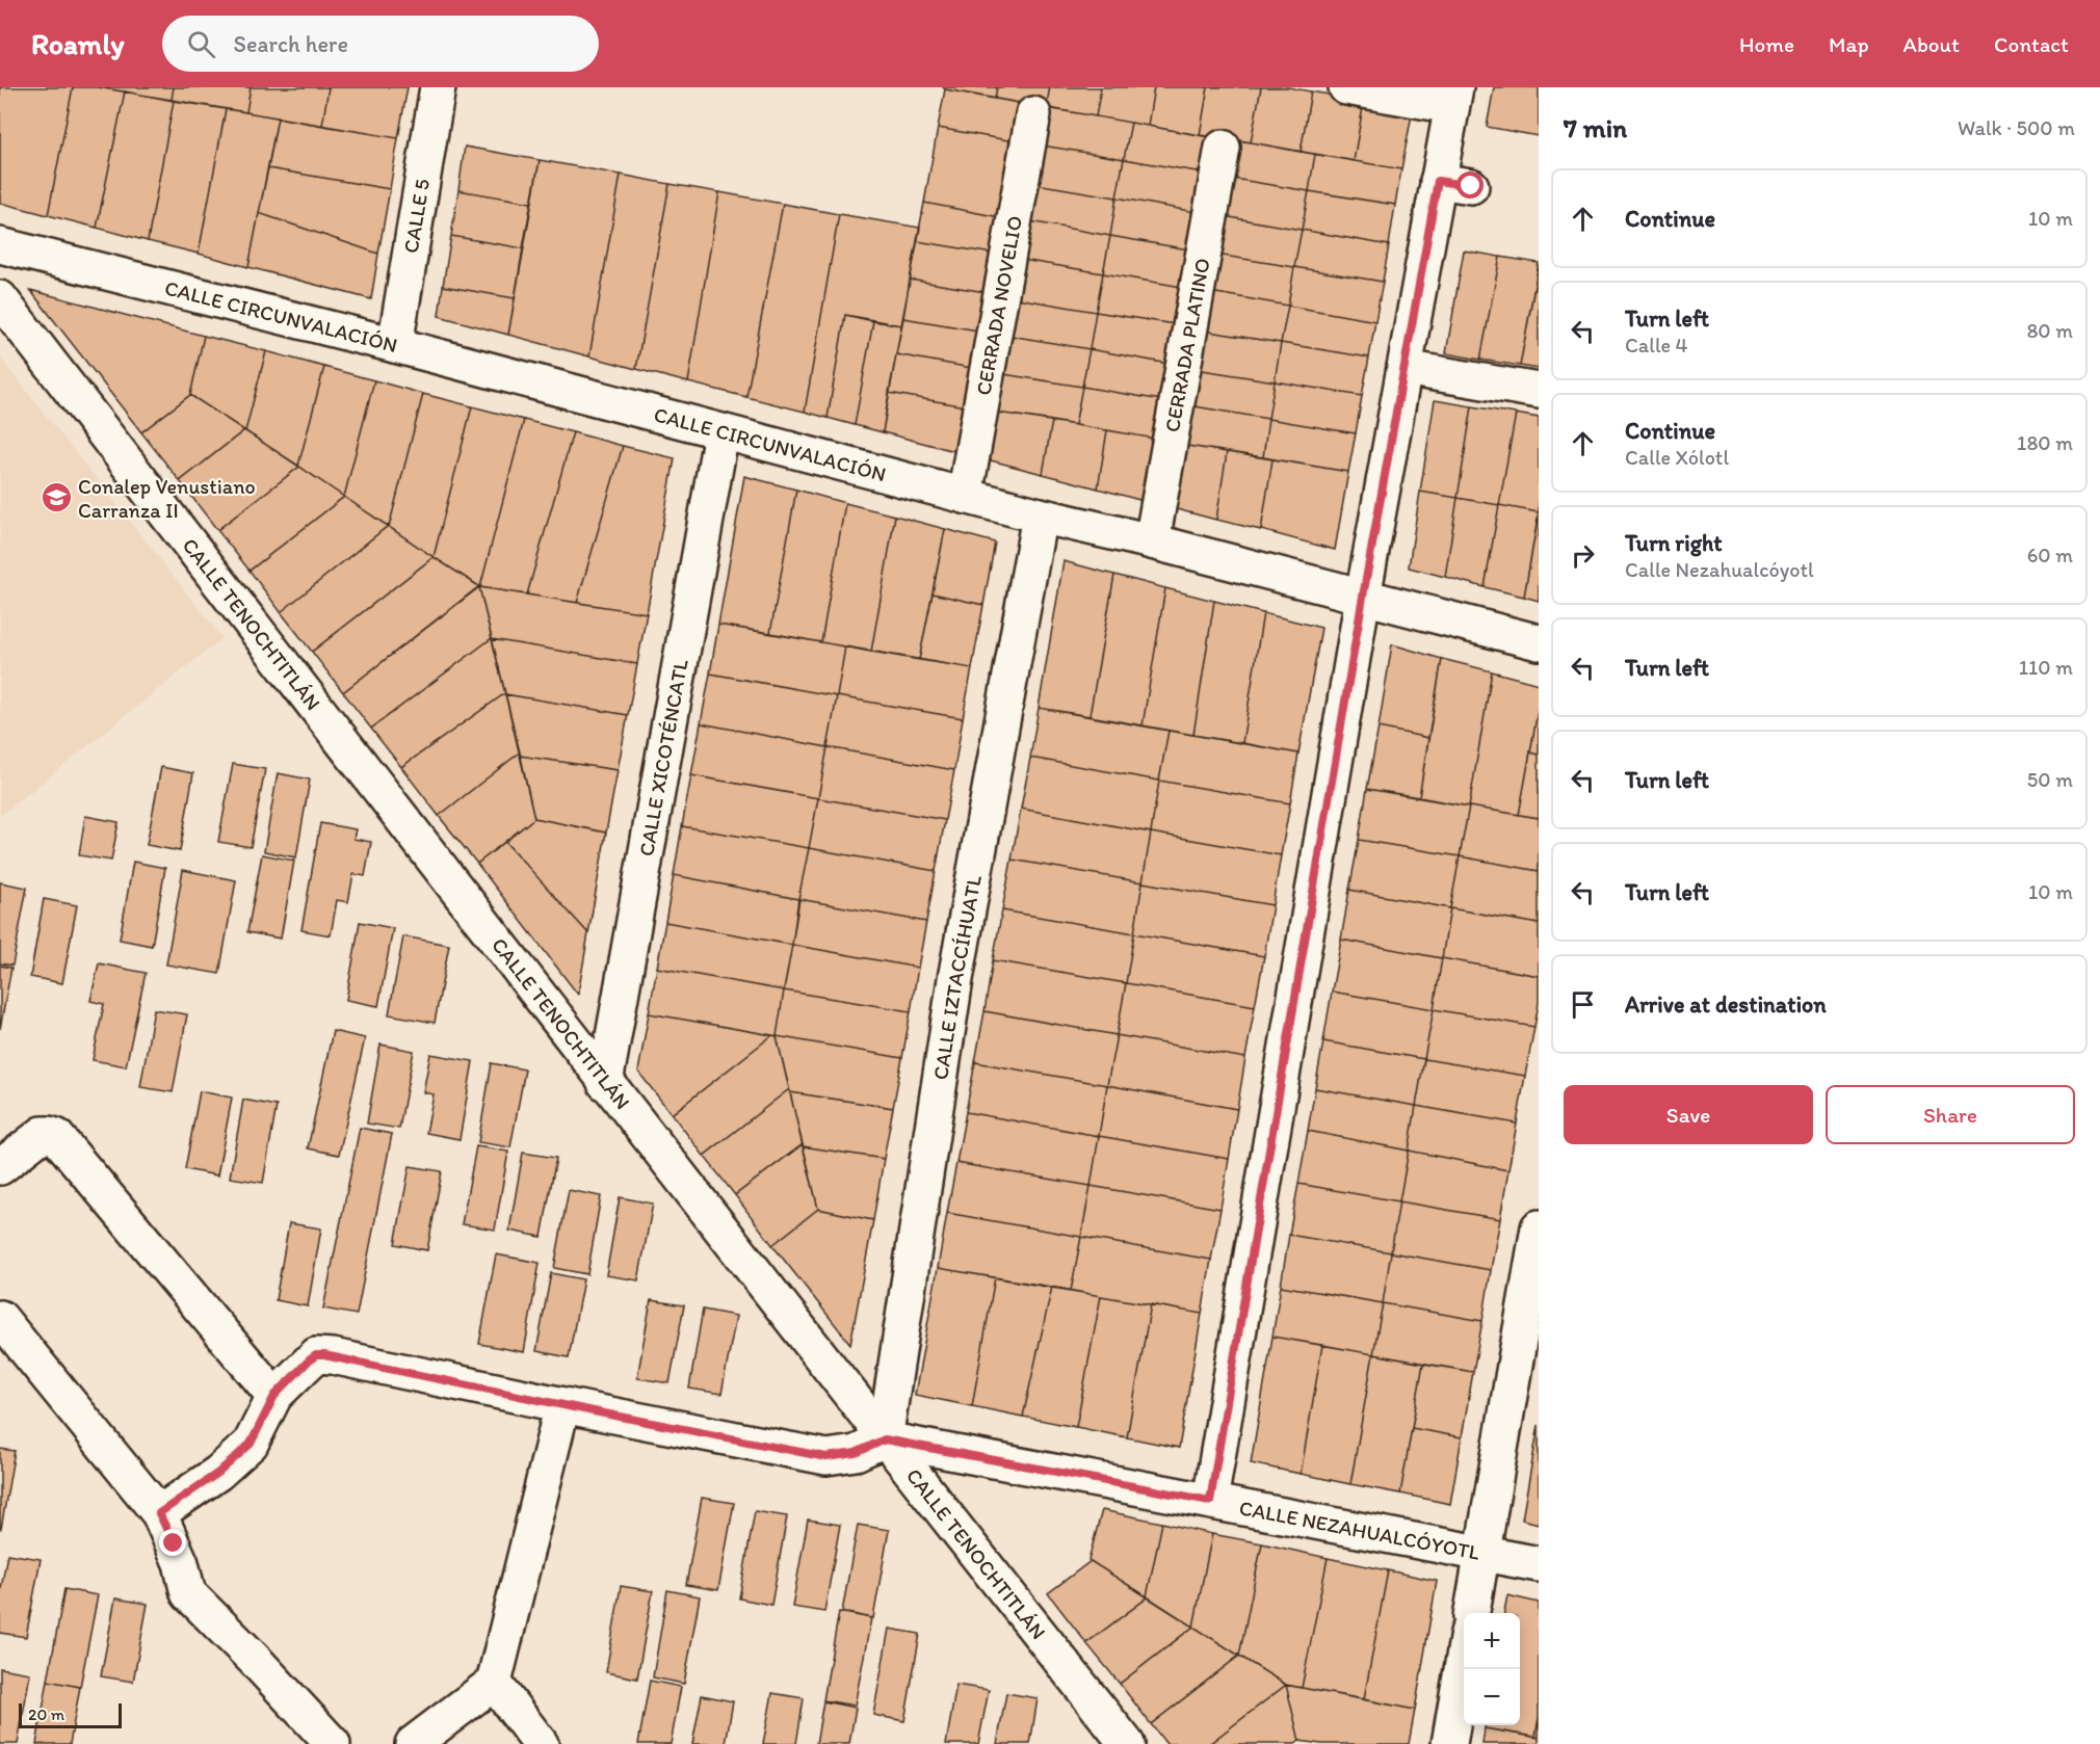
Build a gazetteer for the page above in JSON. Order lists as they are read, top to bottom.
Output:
{
  "streets": {
    "street": [
      "CALLE 5",
      "CERRADA NOVELIO",
      "CALLE CIRCUNVALACIÓN",
      "CERRADA PLATINO",
      "CALLE TENOCHTITLÁN",
      "CALLE XICOTÉNCATL",
      "CALLE IZTACCÍHUATL",
      "CALLE NEZAHUALCÓYOTL"
    ]
  },
  "crossings": [
    ["CALLE 5", "CALLE CIRCUNVALACIÓN"],
    ["CERRADA NOVELIO", "CALLE CIRCUNVALACIÓN"],
    ["CALLE CIRCUNVALACIÓN", "CERRADA PLATINO"],
    ["CALLE CIRCUNVALACIÓN", "CALLE XICOTÉNCATL"],
    ["CALLE CIRCUNVALACIÓN", "CALLE IZTACCÍHUATL"],
    ["CALLE TENOCHTITLÁN", "CALLE XICOTÉNCATL"],
    ["CALLE TENOCHTITLÁN", "CALLE IZTACCÍHUATL"],
    ["CALLE TENOCHTITLÁN", "CALLE NEZAHUALCÓYOTL"],
    ["CALLE IZTACCÍHUATL", "CALLE NEZAHUALCÓYOTL"]
  ],
  "places": {
    "school or university": ["Conalep Venustiano Carranza II"]
  },
  "scale_bar": "20 m",
  "page": {
    "header": "Roamly",
    "search": "Search here",
    "nav": [
      "Home",
      "Map",
      "About",
      "Contact"
    ],
    "heading": ["7 min", "Walk · 500 m"],
    "list": [
      ["Continue", "10 m"],
      ["Turn left", "Calle 4", "80 m"],
      ["Continue", "Calle Xólotl", "180 m"],
      ["Turn right", "Calle Nezahualcóyotl", "60 m"],
      ["Turn left", "110 m"],
      ["Turn left", "50 m"],
      ["Turn left", "10 m"],
      "Arrive at destination"
    ],
    "buttons": ["Save", "Share"],
    "map_buttons": ["+", "−"],
    "scale": "20 m"
  }
}
